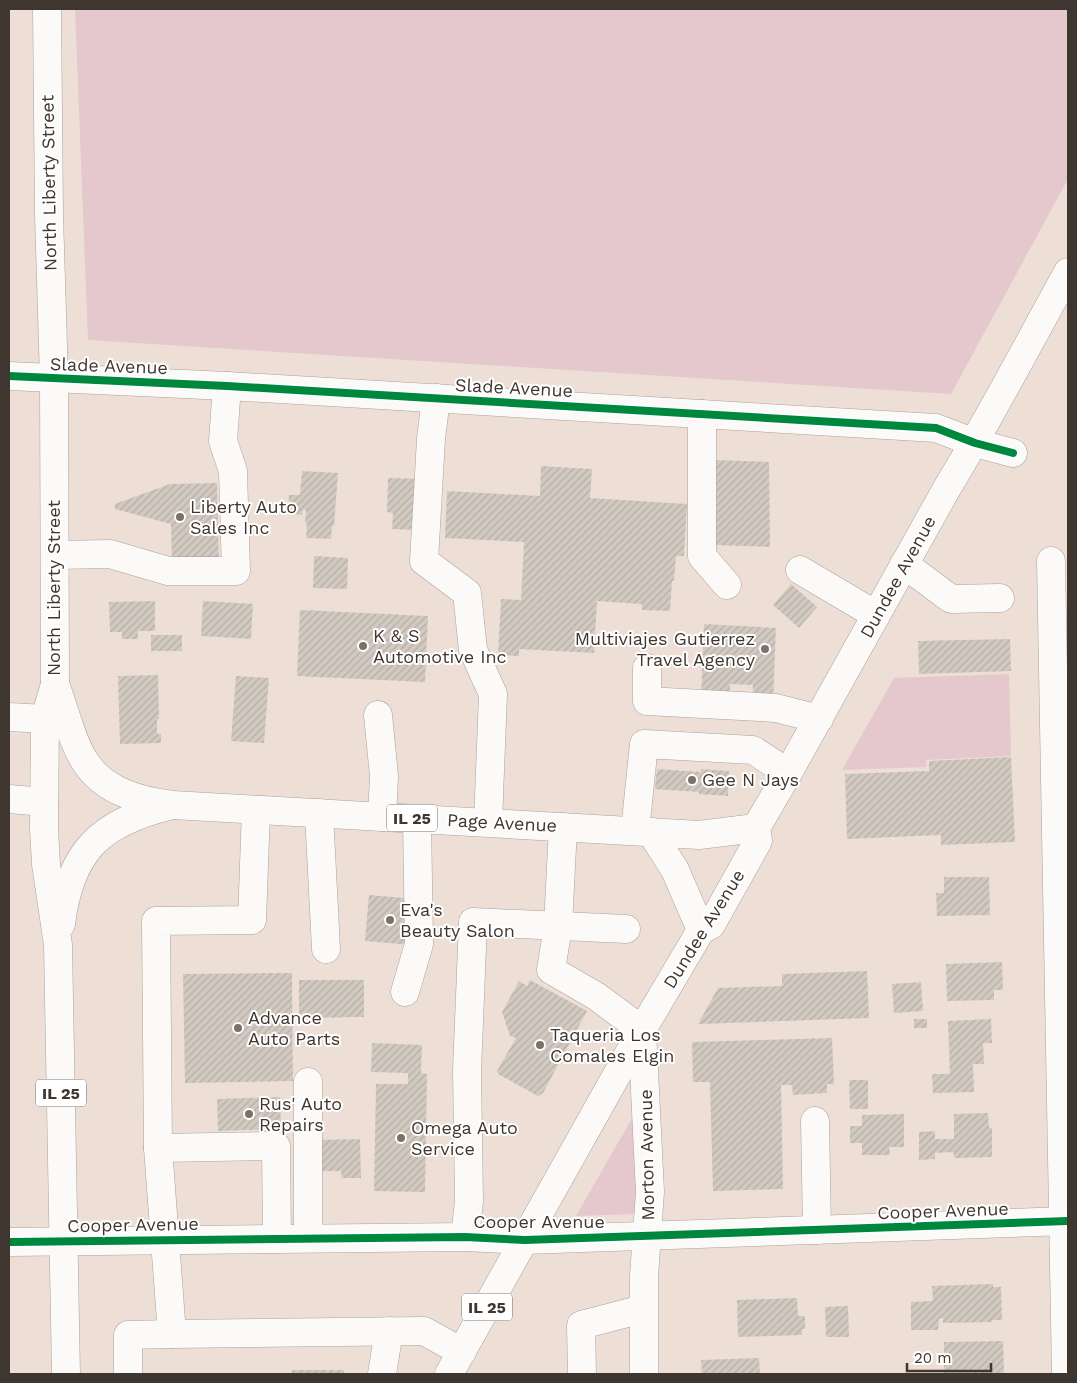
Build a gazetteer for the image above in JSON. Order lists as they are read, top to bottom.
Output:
{
  "streets": {
    "main road": [
      "North Liberty Street",
      "Slade Avenue",
      "Dundee Avenue",
      "IL 25",
      "Page Avenue",
      "Morton Avenue",
      "Cooper Avenue"
    ]
  },
  "crossings": [
    ["North Liberty Street", "Slade Avenue"],
    ["North Liberty Street", "Cooper Avenue"],
    ["Slade Avenue", "Dundee Avenue"],
    ["Dundee Avenue", "Page Avenue"],
    ["Dundee Avenue", "Morton Avenue"],
    ["Dundee Avenue", "Cooper Avenue"],
    ["Morton Avenue", "Cooper Avenue"]
  ],
  "places": [
    "Liberty Auto Sales Inc",
    "K & S Automotive Inc",
    "Multiviajes Gutierrez Travel Agency",
    "Gee N Jays",
    "Eva's Beauty Salon",
    "Advance Auto Parts",
    "Taqueria Los Comales Elgin",
    "Rus' Auto Repairs",
    "Omega Auto Service"
  ],
  "scale_bar": "20 m"
}
